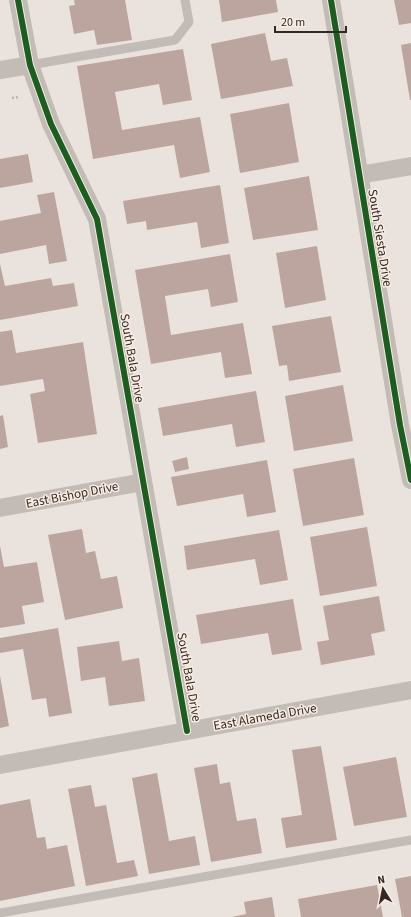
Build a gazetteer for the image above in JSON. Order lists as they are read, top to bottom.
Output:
{
  "streets": {
    "street": [
      "South Siesta Drive",
      "South Bala Drive",
      "East Bishop Drive",
      "East Alameda Drive"
    ]
  },
  "crossings": [
    ["South Bala Drive", "East Bishop Drive"],
    ["South Bala Drive", "East Alameda Drive"]
  ],
  "scale_bar": "20 m",
  "north": "top"
}
